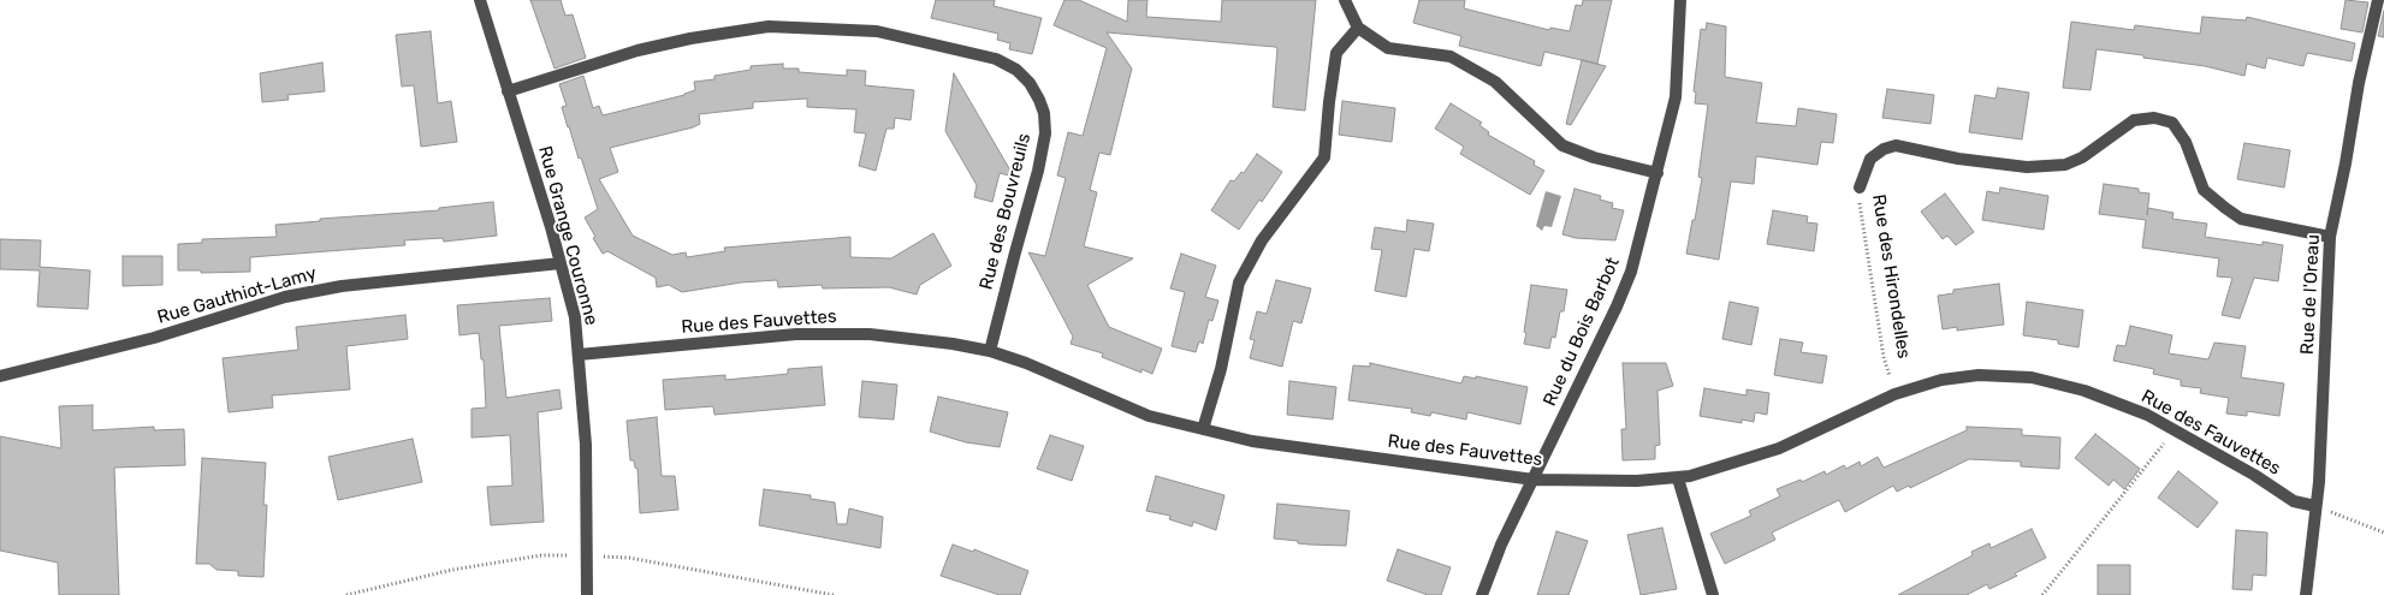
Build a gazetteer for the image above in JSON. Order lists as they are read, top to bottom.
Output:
{
  "streets": {
    "street": [
      "Rue des Bouvreuils",
      "Rue Grange Couronne",
      "Rue des Hirondelles",
      "Rue de l'Oreau",
      "Rue Gauthiot-Lamy",
      "Rue des Fauvettes",
      "Rue du Bois Barbot"
    ]
  },
  "crossings": [
    ["Rue des Bouvreuils", "Rue Grange Couronne"],
    ["Rue des Bouvreuils", "Rue des Fauvettes"],
    ["Rue Grange Couronne", "Rue Gauthiot-Lamy"],
    ["Rue Grange Couronne", "Rue des Fauvettes"],
    ["Rue des Hirondelles", "Rue de l'Oreau"],
    ["Rue des Hirondelles", "Rue des Fauvettes"],
    ["Rue de l'Oreau", "Rue des Fauvettes"],
    ["Rue des Fauvettes", "Rue du Bois Barbot"]
  ]
}
